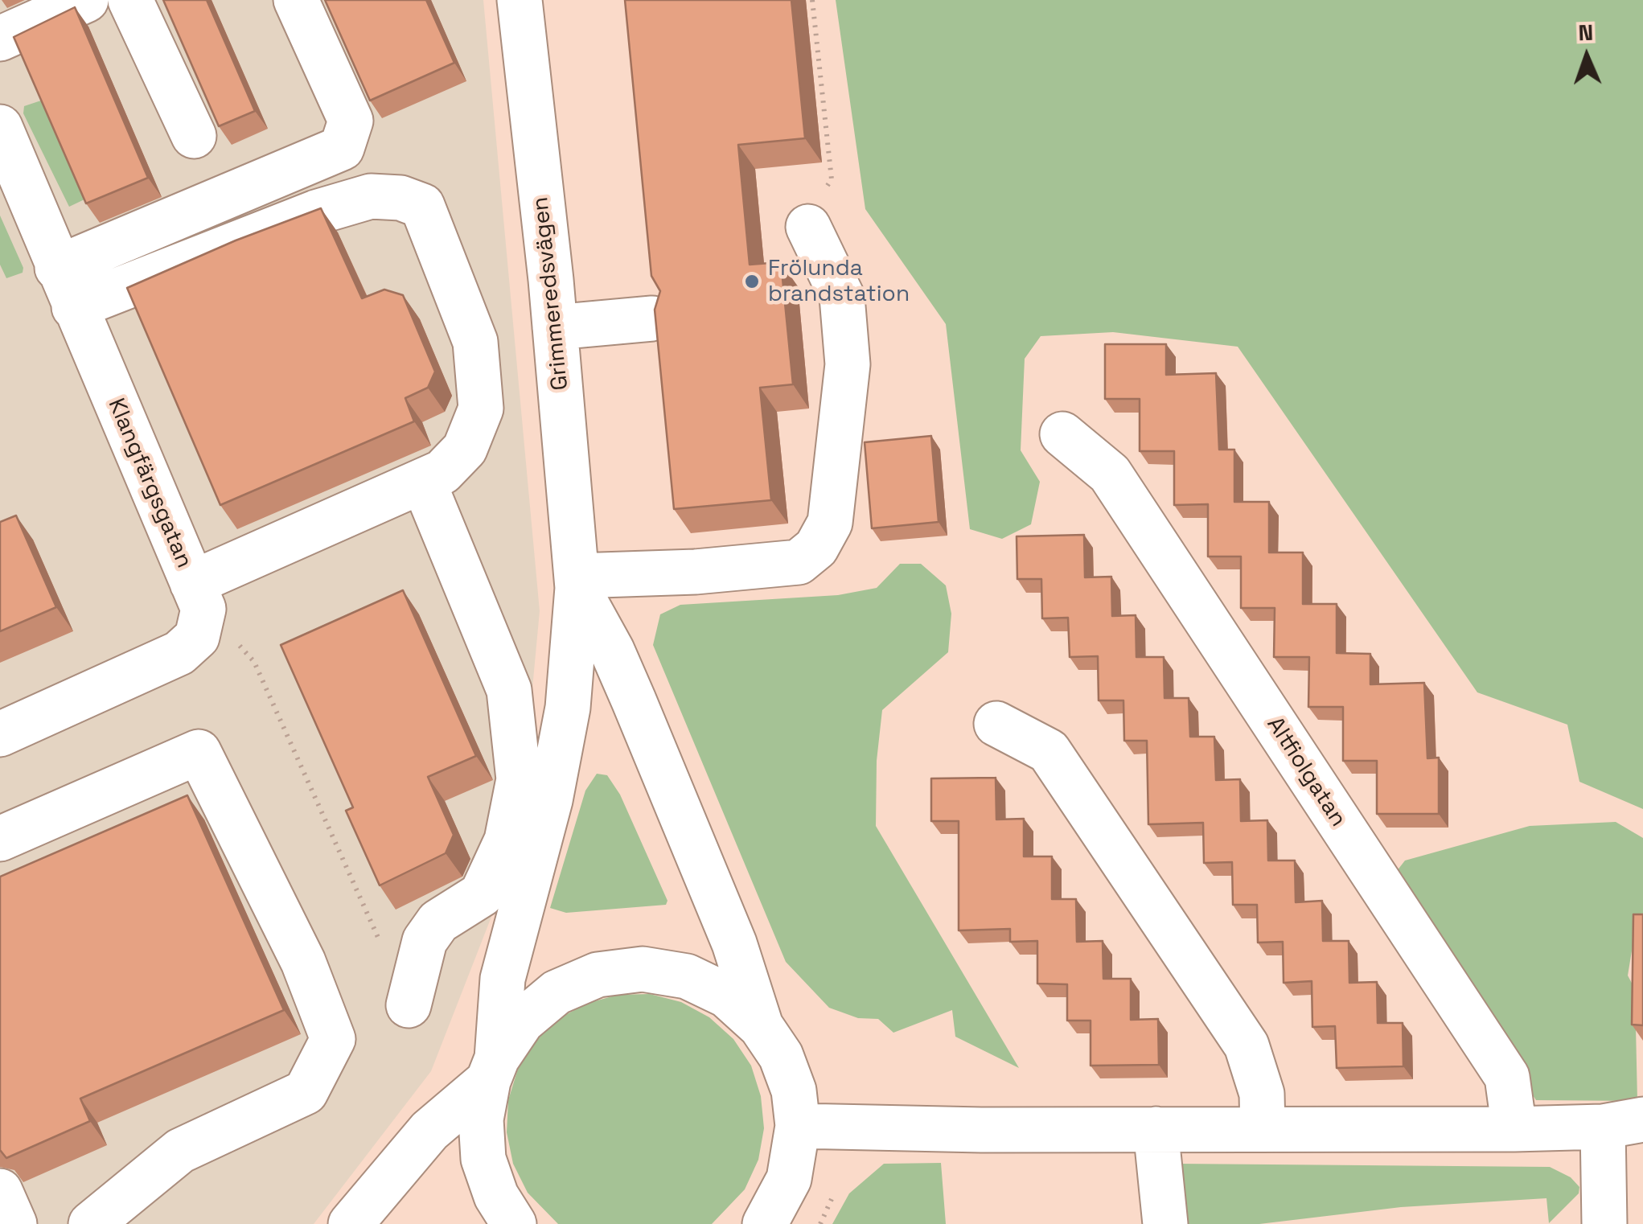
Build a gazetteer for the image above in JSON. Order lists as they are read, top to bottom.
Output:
{
  "streets": {
    "street": ["Grimmeredsvägen", "Klangfärgsgatan", "Altfiolgatan"]
  },
  "places": ["Frölunda brandstation"],
  "north": "top"
}
